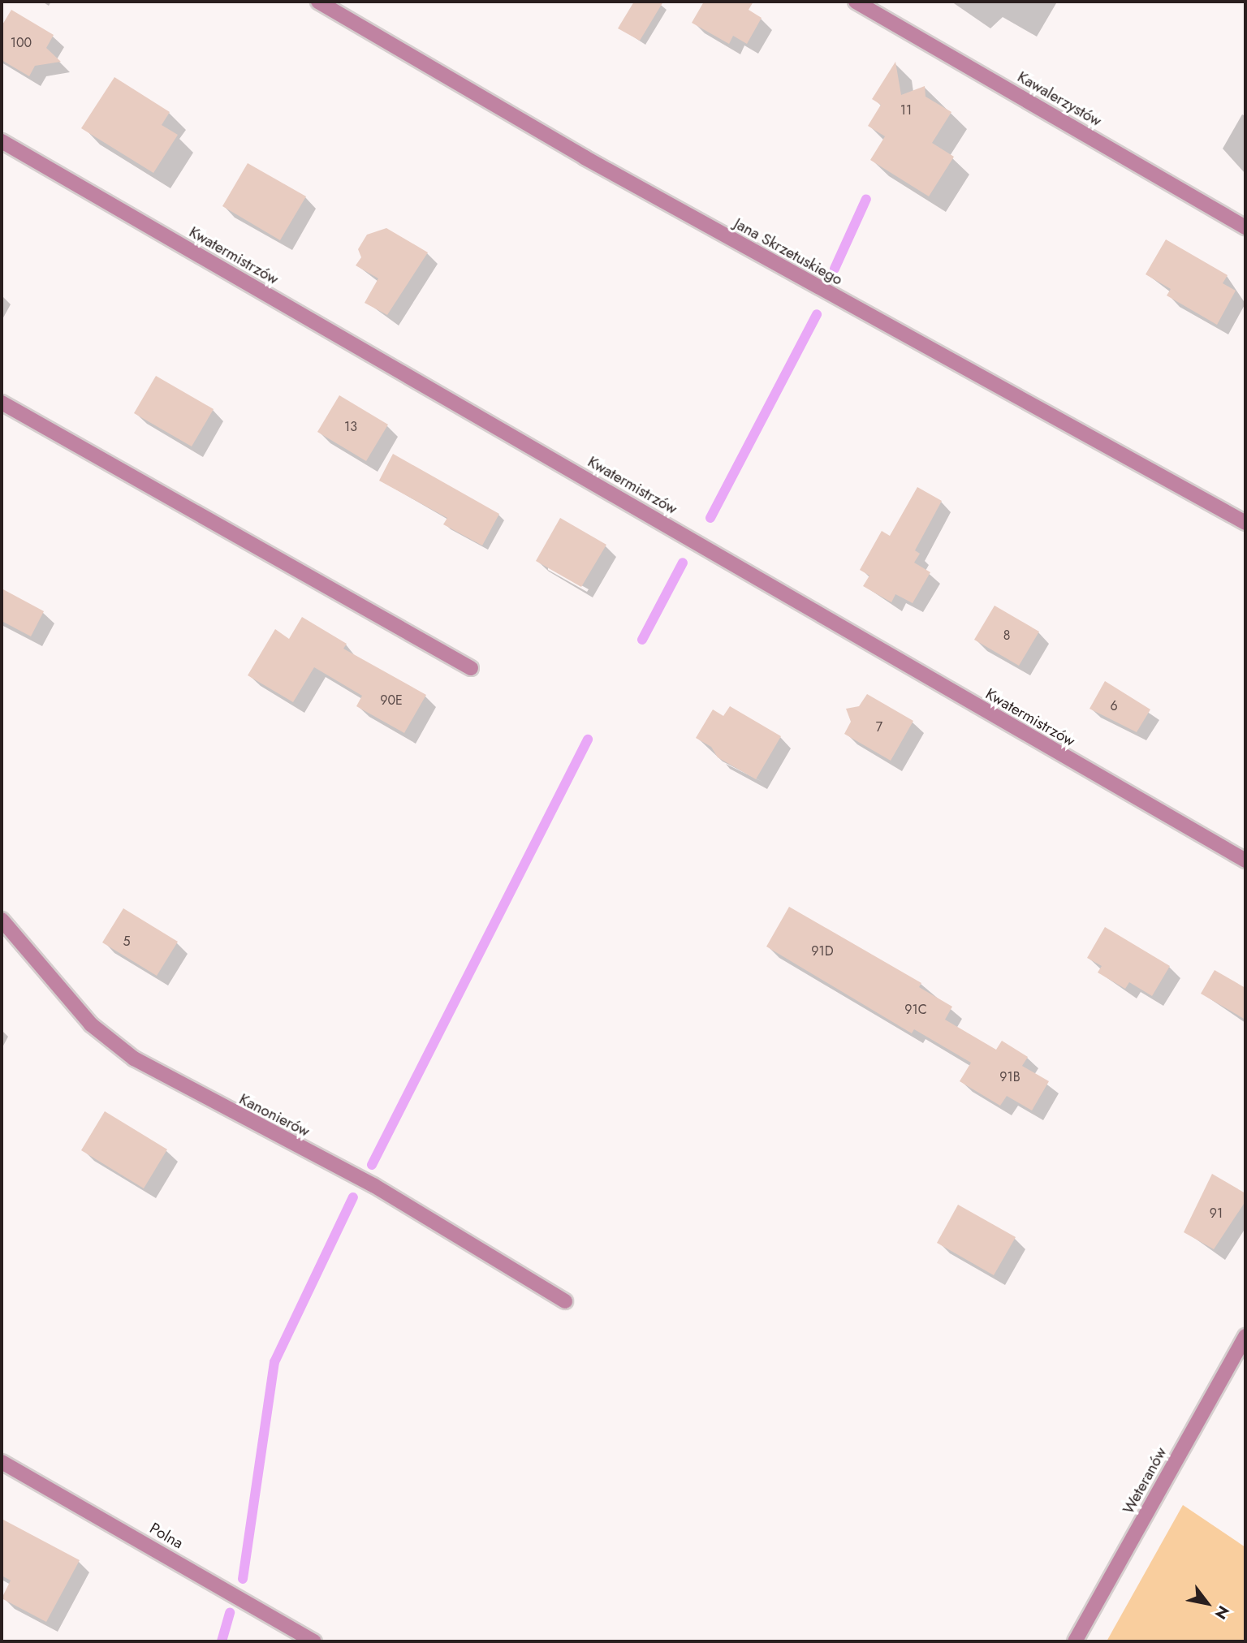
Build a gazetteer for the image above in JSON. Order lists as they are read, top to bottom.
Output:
{
  "streets": {
    "street": [
      "Kawalerzystów",
      "Jana Skrzetuskiego",
      "Kwatermistrzów",
      "Kanonierów",
      "Weteranów",
      "Polna"
    ]
  },
  "house_numbers": [
    "100",
    "11",
    "13",
    "8",
    "90E",
    "6",
    "7",
    "5",
    "91D",
    "91C",
    "91B",
    "91"
  ],
  "north": "bottom right"
}
